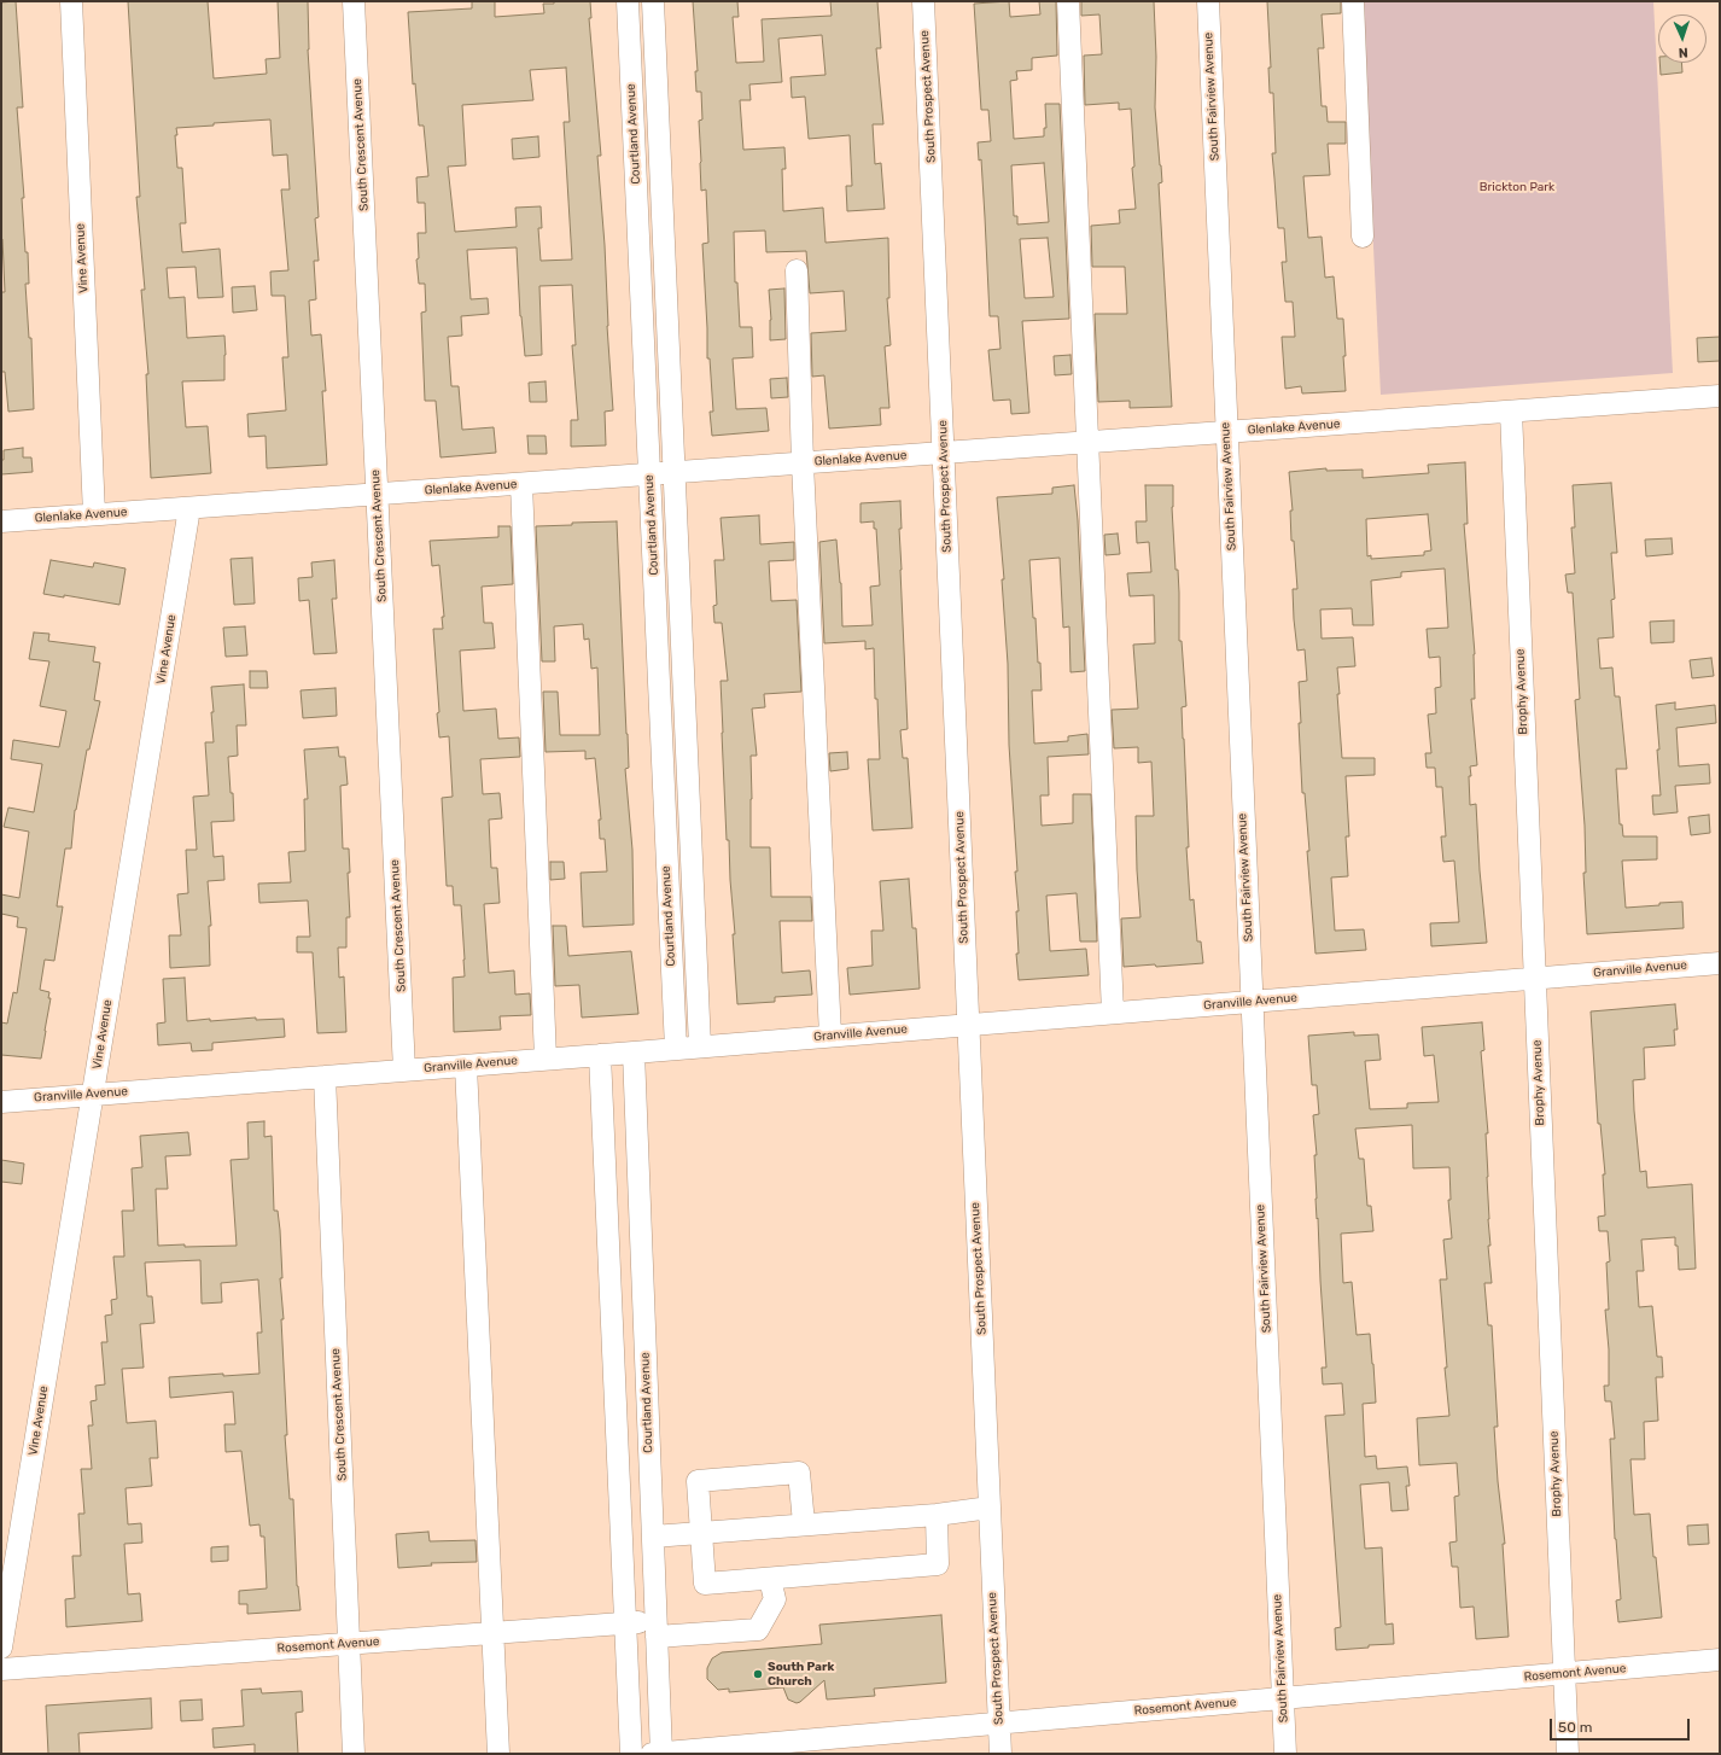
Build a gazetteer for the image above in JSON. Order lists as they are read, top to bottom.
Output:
{
  "streets": {
    "street": [
      "South Prospect Avenue",
      "South Fairview Avenue",
      "Courtland Avenue",
      "South Crescent Avenue",
      "Vine Avenue",
      "Glenlake Avenue",
      "Brophy Avenue",
      "Granville Avenue",
      "Rosemont Avenue"
    ]
  },
  "crossings": [
    ["South Prospect Avenue", "Glenlake Avenue"],
    ["South Prospect Avenue", "Granville Avenue"],
    ["South Prospect Avenue", "Rosemont Avenue"],
    ["South Fairview Avenue", "Glenlake Avenue"],
    ["South Fairview Avenue", "Granville Avenue"],
    ["South Fairview Avenue", "Rosemont Avenue"],
    ["Courtland Avenue", "Glenlake Avenue"],
    ["Courtland Avenue", "Granville Avenue"],
    ["Courtland Avenue", "Rosemont Avenue"],
    ["South Crescent Avenue", "Glenlake Avenue"],
    ["South Crescent Avenue", "Granville Avenue"],
    ["South Crescent Avenue", "Rosemont Avenue"],
    ["Vine Avenue", "Glenlake Avenue"],
    ["Vine Avenue", "Granville Avenue"],
    ["Glenlake Avenue", "Brophy Avenue"],
    ["Brophy Avenue", "Granville Avenue"],
    ["Brophy Avenue", "Rosemont Avenue"]
  ],
  "parks": ["Brickton Park"],
  "places": ["South Park Church"],
  "scale_bar": "50 m",
  "north": "bottom"
}
